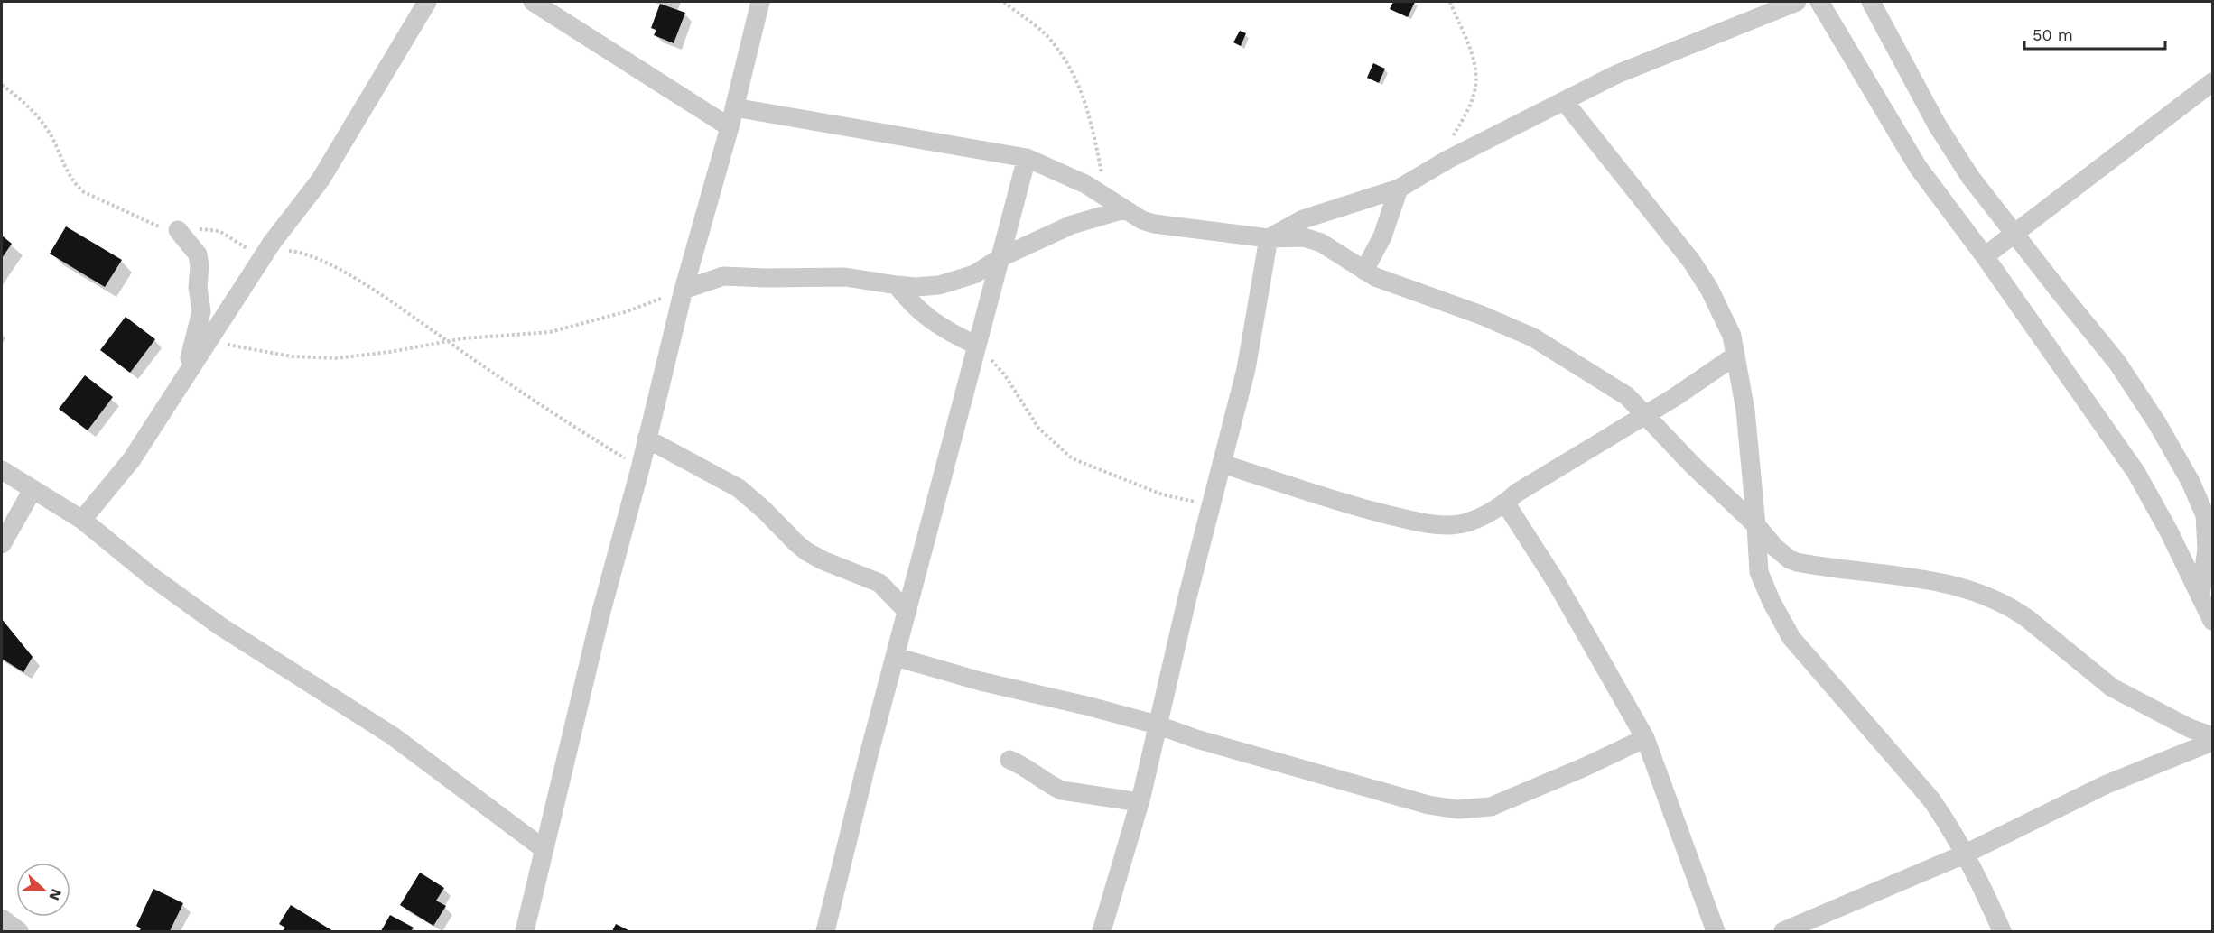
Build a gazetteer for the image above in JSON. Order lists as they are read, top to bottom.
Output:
{
  "scale_bar": "50 m",
  "north": "right"
}
